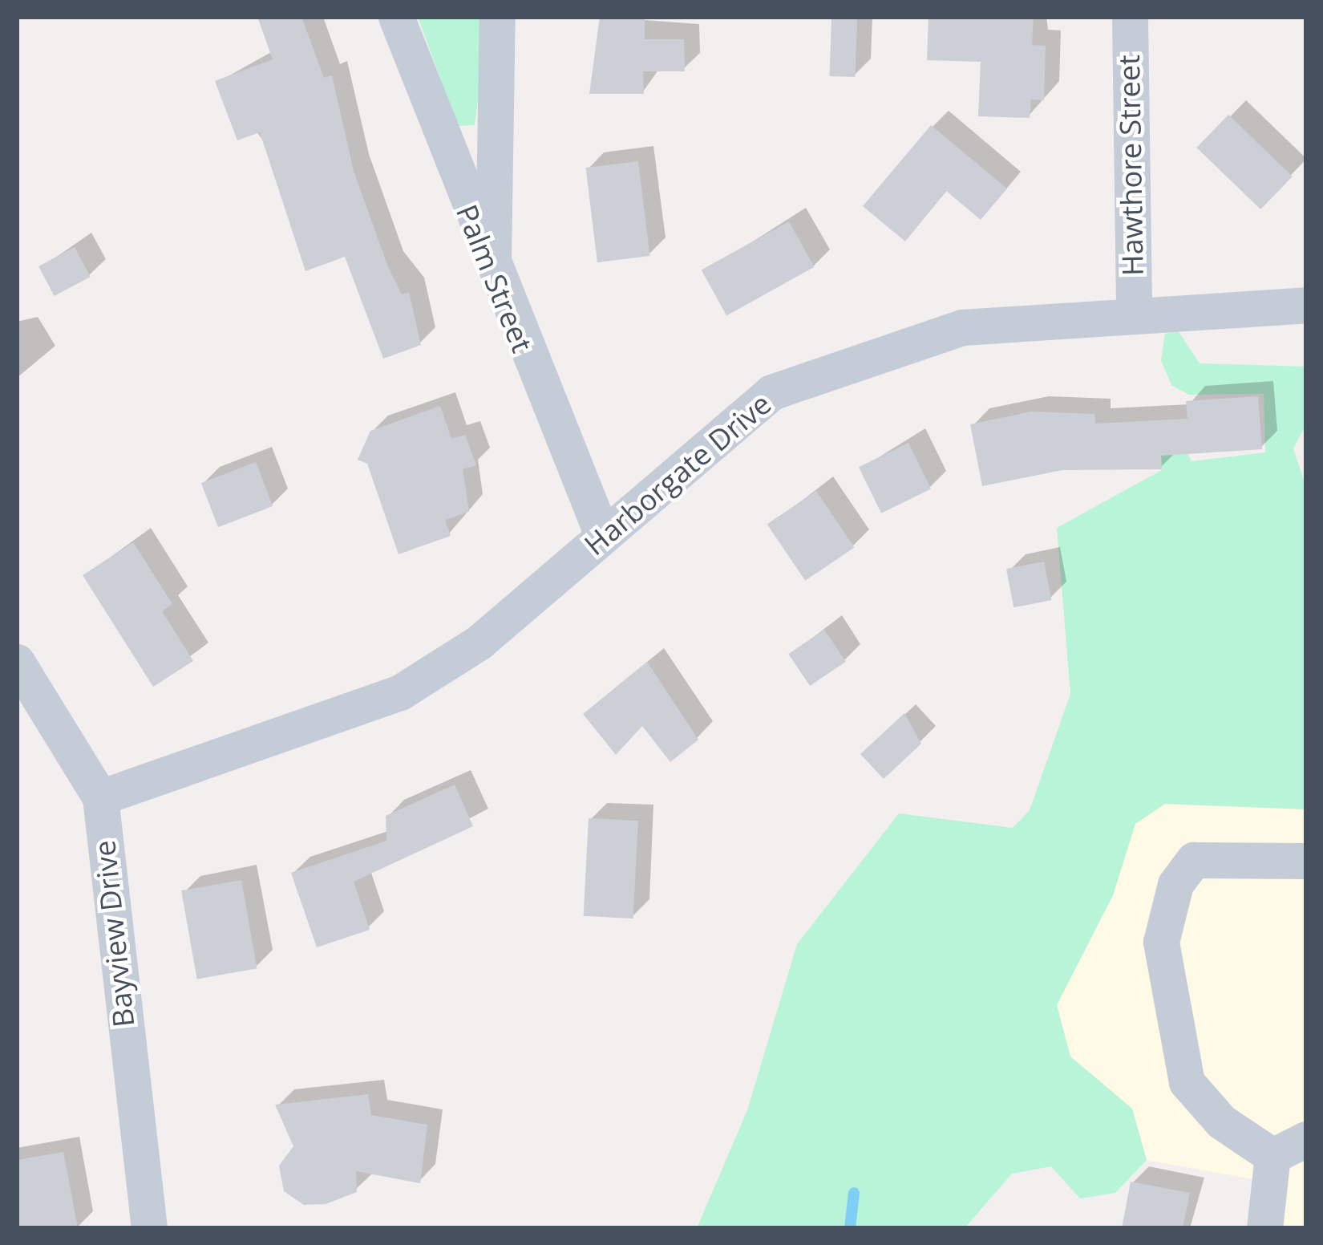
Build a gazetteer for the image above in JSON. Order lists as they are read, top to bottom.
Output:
{
  "streets": {
    "street": [
      "Hawthore Street",
      "Palm Street",
      "Harborgate Drive",
      "Bayview Drive"
    ]
  },
  "crossings": [
    ["Hawthore Street", "Harborgate Drive"],
    ["Palm Street", "Harborgate Drive"],
    ["Harborgate Drive", "Bayview Drive"]
  ]
}
